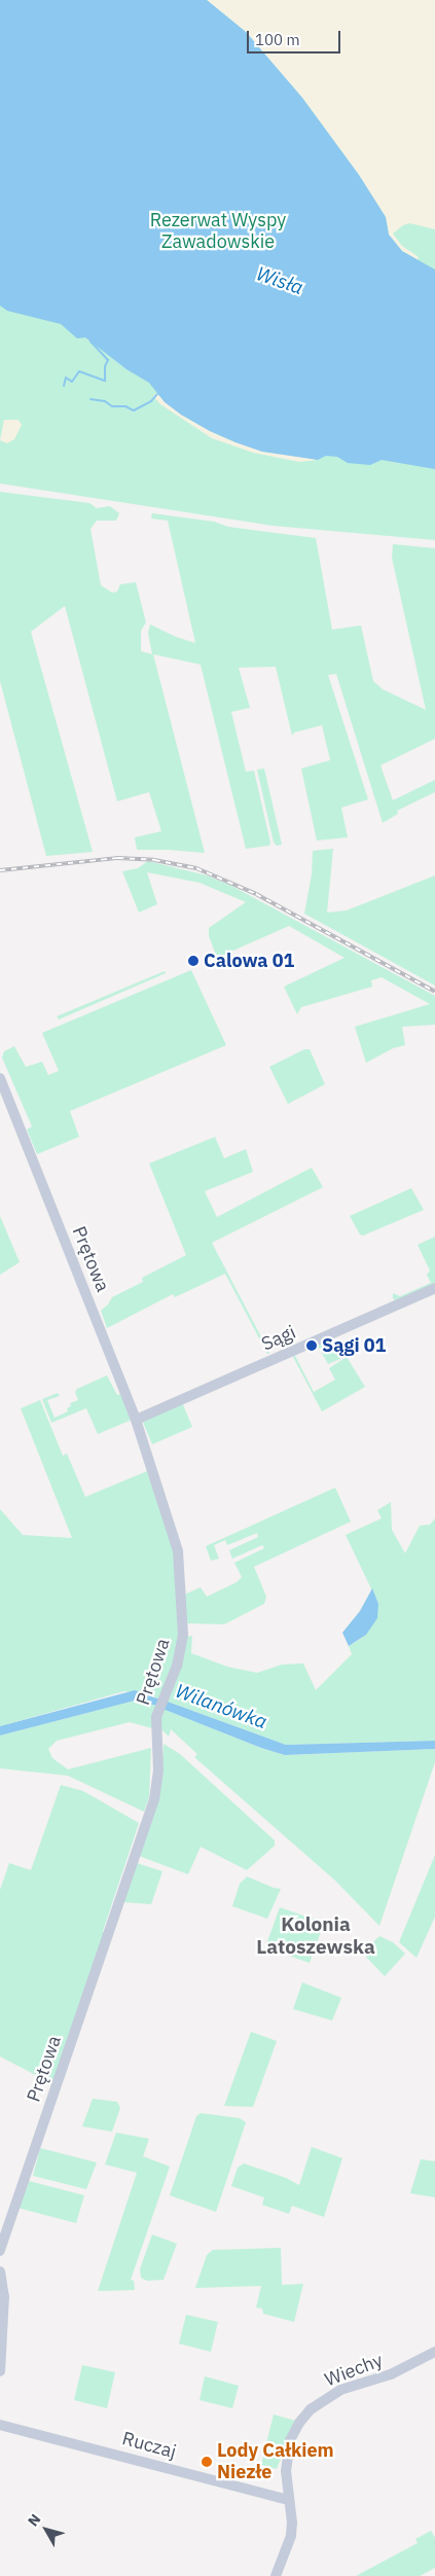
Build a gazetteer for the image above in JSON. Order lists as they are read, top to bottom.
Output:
{
  "streets": {
    "street": [
      "Prętowa",
      "Sągi",
      "Wiechy",
      "Ruczaj"
    ]
  },
  "crossings": [
    ["Prętowa", "Sągi"],
    ["Wiechy", "Ruczaj"]
  ],
  "districts": ["Kolonia Latoszewska"],
  "water": ["Wisła", "Wilanówka"],
  "parks": ["Rezerwat Wyspy Zawadowskie"],
  "places": ["Calowa 01", "Sągi 01", "Lody Całkiem Niezłe"],
  "scale_bar": "100 m",
  "north": "top left"
}
